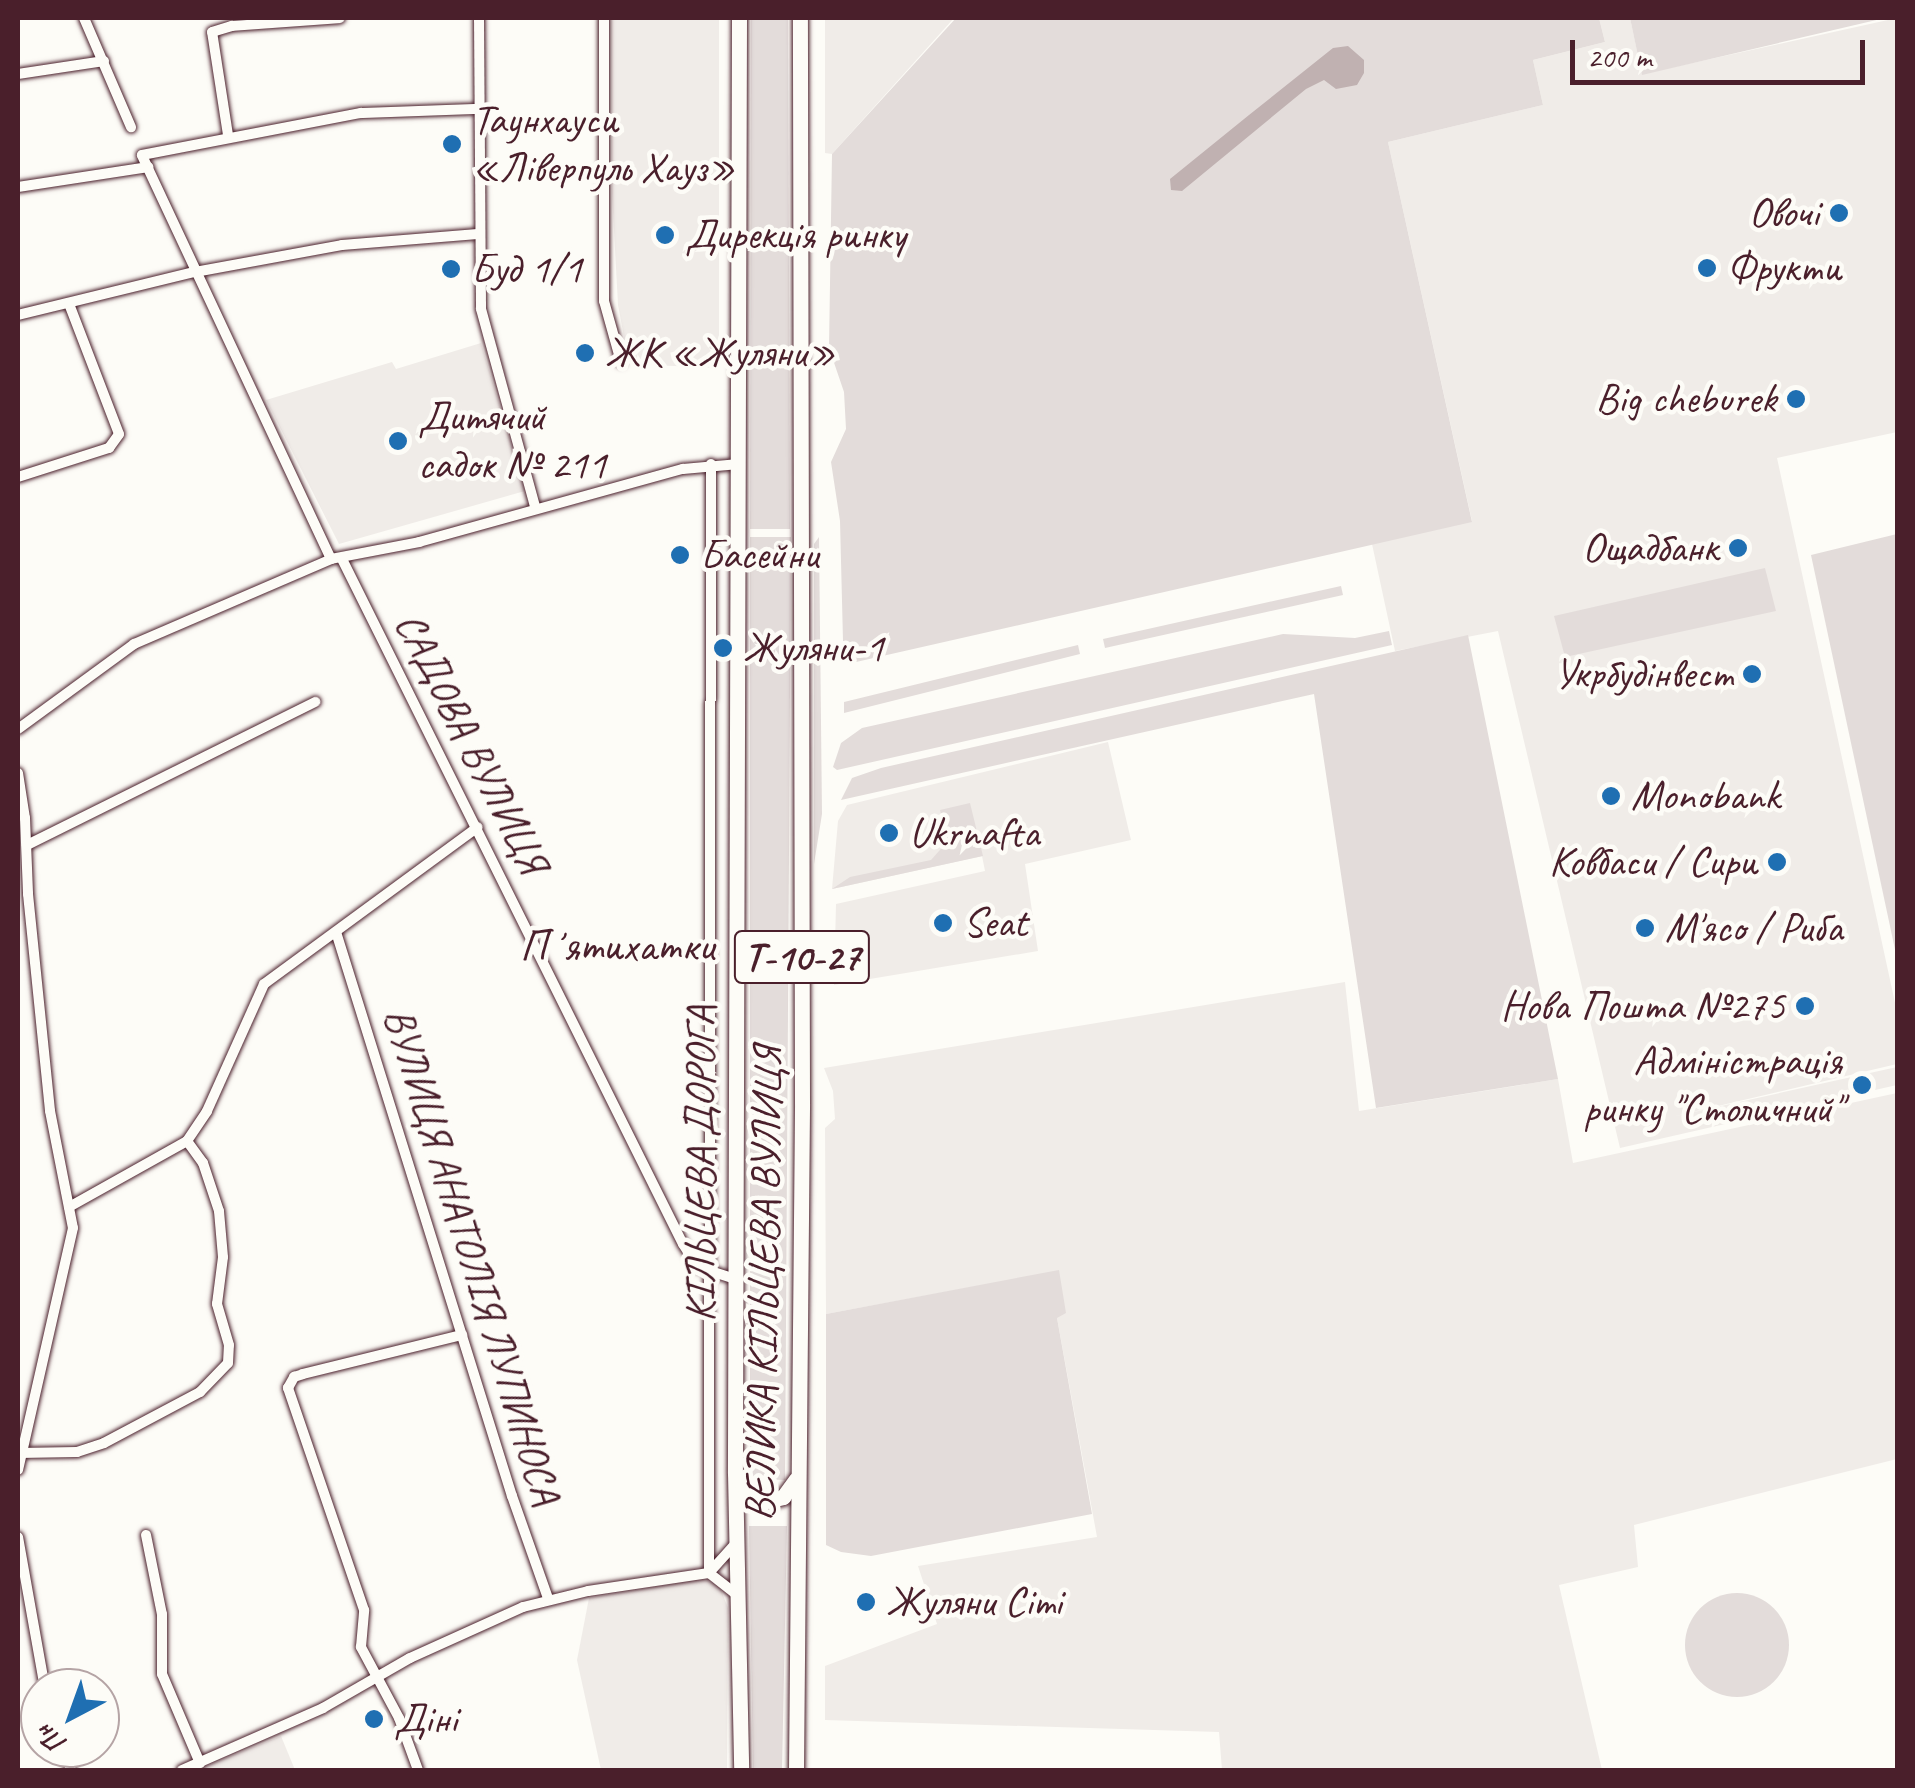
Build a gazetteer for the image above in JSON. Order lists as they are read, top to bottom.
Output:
{
  "streets": {
    "highway": ["Т-10-27", "КІЛЬЦЕВА ДОРОГА", "ВЕЛИКА КІЛЬЦЕВА ВУЛИЦЯ"],
    "street": ["САДОВА ВУЛИЦЯ", "ВУЛИЦЯ АНАТОЛІЯ ЛУПИНОСА"]
  },
  "districts": ["Пʼятихатки"],
  "places": [
    "Таунхауси «Ліверпуль Хауз»",
    "Овочі",
    "Дирекція ринку",
    "Фрукти",
    "Буд 1/1",
    "ЖК «Жуляни»",
    "Big cheburek",
    "Дитячий садок № 211",
    "Ощадбанк",
    "Басейни",
    "Жуляни-1",
    "Укрбудінвест",
    "Monobank",
    "Ukrnafta",
    "Ковбаси / Сири",
    "Seat",
    "М'ясо / Риба",
    "Нова Пошта №275",
    "Адміністрація ринку \"Столичний\"",
    "Жуляни Сіті",
    "Діні"
  ],
  "scale_bar": "200 m",
  "north": "bottom left"
}
